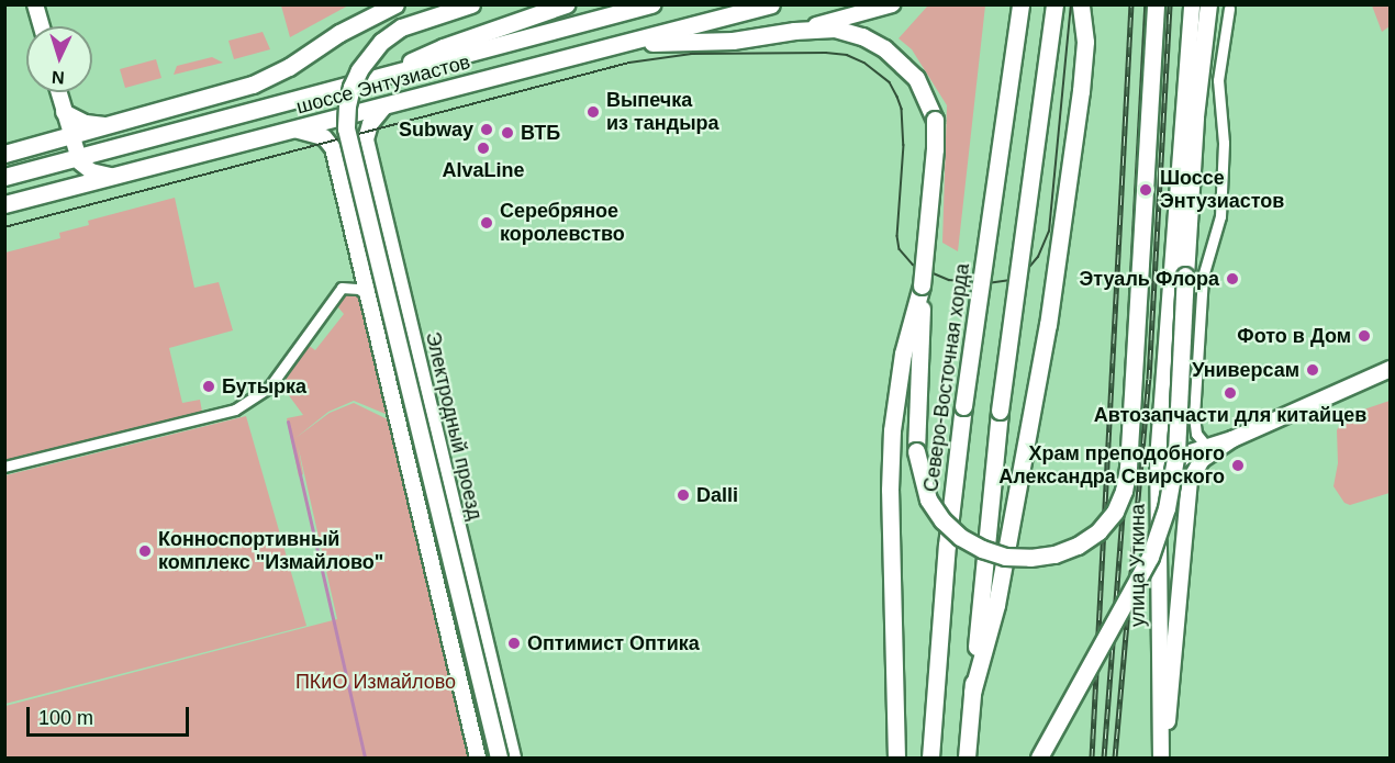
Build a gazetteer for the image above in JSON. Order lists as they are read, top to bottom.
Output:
{
  "streets": {
    "main road": ["шоссе Энтузиастов", "Северо-Восточная хорда"],
    "street": ["Электродный проезд", "улица Уткина"]
  },
  "crossings": [
    ["шоссе Энтузиастов", "Электродный проезд"]
  ],
  "parks": ["ПКиО Измайлово"],
  "places": [
    "Выпечка из тандыра",
    "Subway",
    "ВТБ",
    "AlvaLine",
    "Шоссе Энтузиастов",
    "Серебряное королевство",
    "Этуаль Флора",
    "Фото в Дом",
    "Универсам",
    "Бутырка",
    "Автозапчасти для китайцев",
    "Храм преподобного Александра Свирского",
    "Dalli",
    "Конноспортивный комплекс \"Измайлово\"",
    "Оптимист Оптика"
  ],
  "scale_bar": "100 m",
  "north": "bottom"
}
